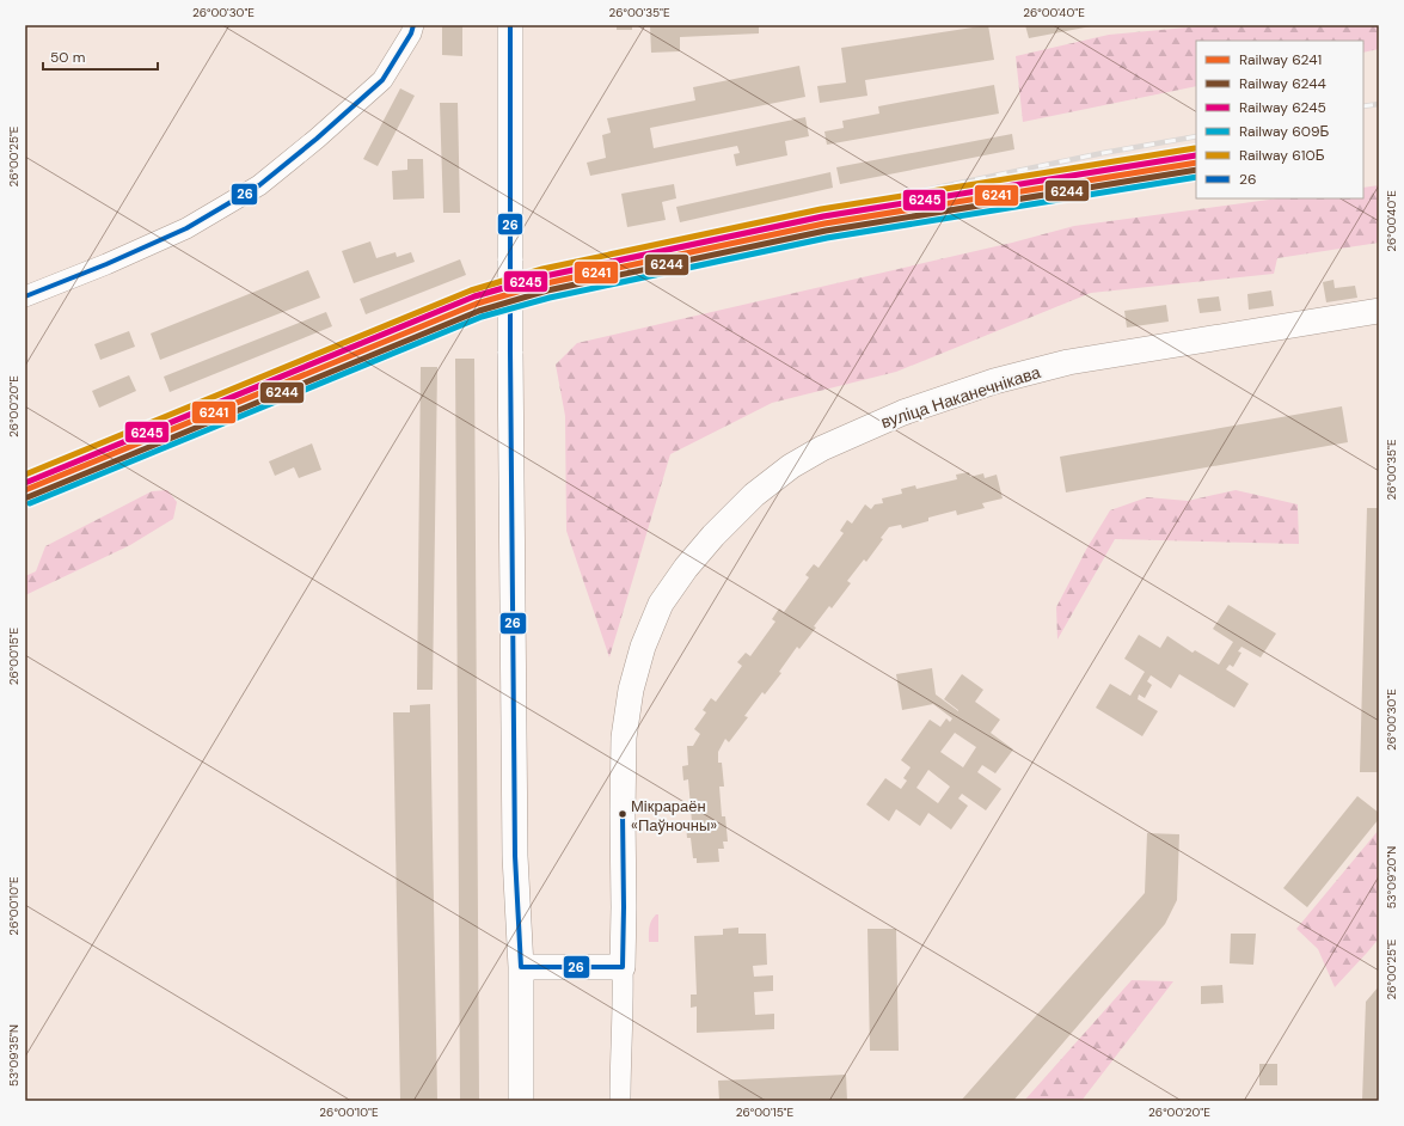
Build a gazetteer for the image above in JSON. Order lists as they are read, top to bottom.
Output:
{
  "streets": {
    "main road": ["вуліца Наканечнікава"]
  },
  "places": ["Мікрараён «Паўночны»"],
  "lines": [
    "transit line 26",
    "rail line 610Б",
    "rail line 6245",
    "rail line 6241",
    "rail line 6244",
    "rail line 609Б"
  ],
  "legend": [
    "Railway 6241",
    "Railway 6244",
    "Railway 6245",
    "Railway 609Б",
    "Railway 610Б",
    "26"
  ],
  "scale_bar": "50 m",
  "coordinates": [
    "26°00'30\"E",
    "26°00'35\"E",
    "26°00'40\"E",
    "26°00'25\"E",
    "26°00'20\"E",
    "26°00'15\"E",
    "53°09'20\"N",
    "26°00'10\"E",
    "53°09'35\"N"
  ]
}
